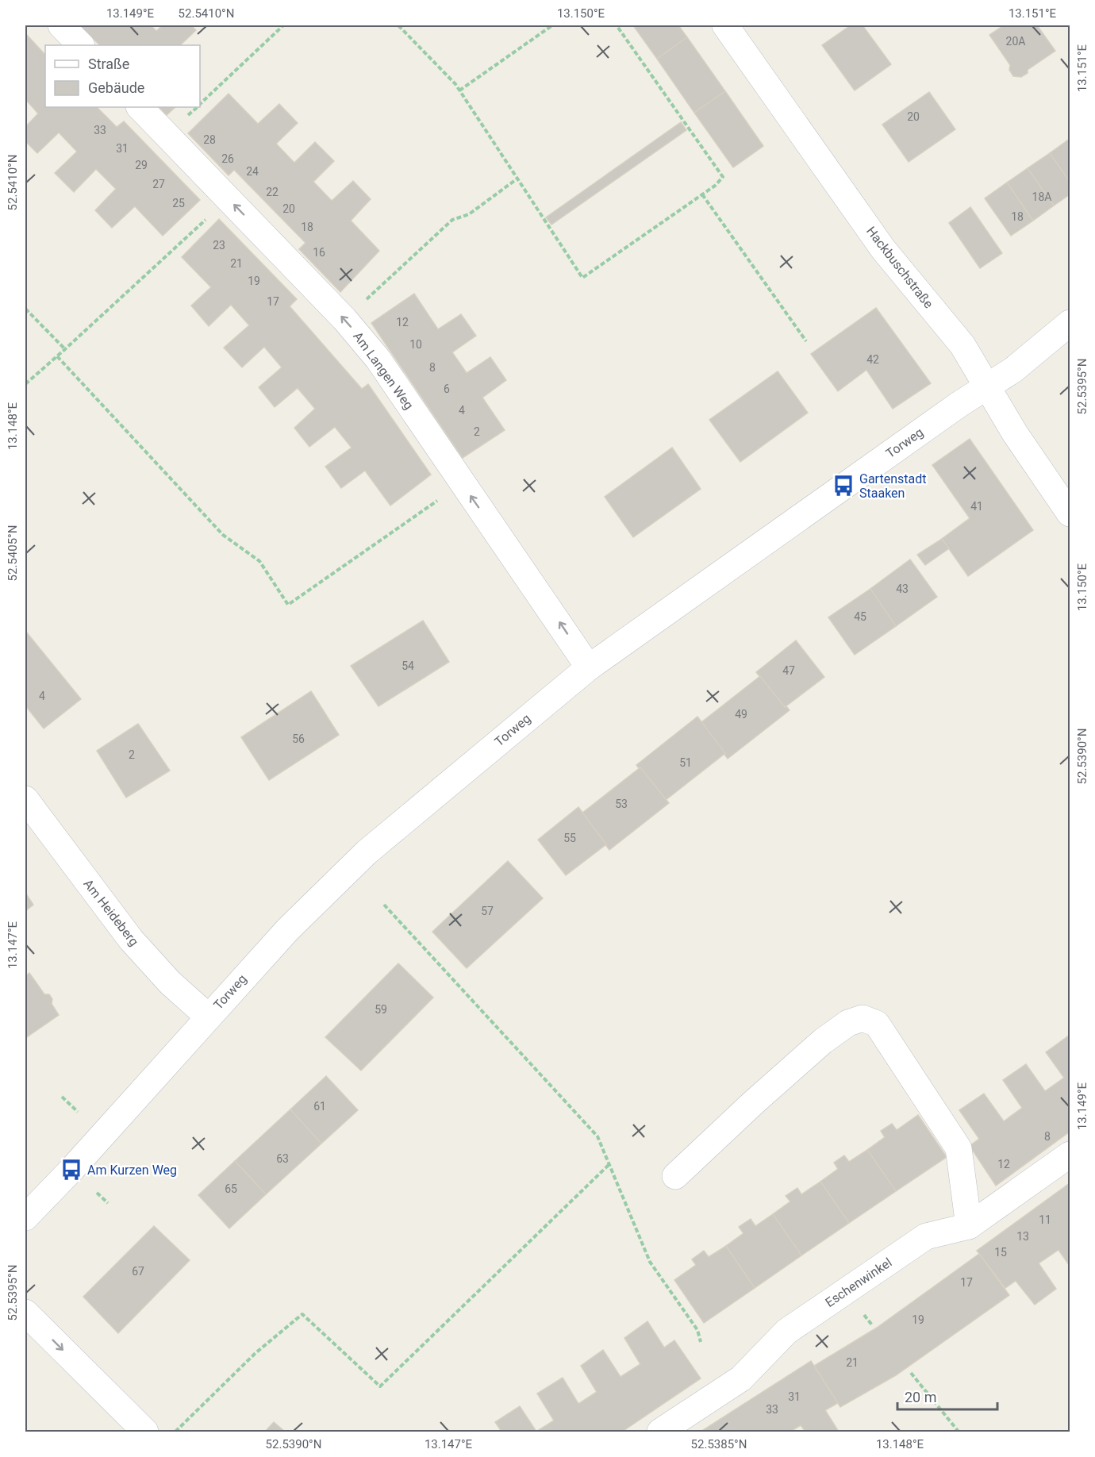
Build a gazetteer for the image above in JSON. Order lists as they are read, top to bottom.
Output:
{
  "streets": {
    "street": [
      "Hackbuschstraße",
      "Am Langen Weg",
      "Torweg",
      "Am Heideberg",
      "Eschenwinkel"
    ]
  },
  "crossings": [
    ["Hackbuschstraße", "Torweg"],
    ["Am Langen Weg", "Torweg"],
    ["Torweg", "Am Heideberg"]
  ],
  "one_way": ["Am Langen Weg"],
  "places": {
    "bus stop": ["Gartenstadt Staaken", "Am Kurzen Weg"]
  },
  "house_numbers": [
    "20A",
    "20",
    "33",
    "28",
    "31",
    "26",
    "29",
    "24",
    "27",
    "22",
    "18A",
    "25",
    "20",
    "18",
    "18",
    "23",
    "16",
    "21",
    "19",
    "17",
    "12",
    "10",
    "42",
    "8",
    "6",
    "4",
    "2",
    "41",
    "43",
    "45",
    "54",
    "47",
    "4",
    "49",
    "56",
    "2",
    "51",
    "53",
    "55",
    "57",
    "59",
    "61",
    "8",
    "63",
    "12",
    "65",
    "11",
    "13",
    "15",
    "67",
    "17",
    "19",
    "21",
    "31",
    "33"
  ],
  "legend": ["Straße", "Gebäude"],
  "scale_bar": "20 m",
  "coordinates": [
    "13.149°E",
    "52.5410°N",
    "13.150°E",
    "13.151°E",
    "52.5395°N",
    "13.148°E",
    "52.5405°N",
    "52.5390°N",
    "13.147°E",
    "52.5385°N"
  ]
}
